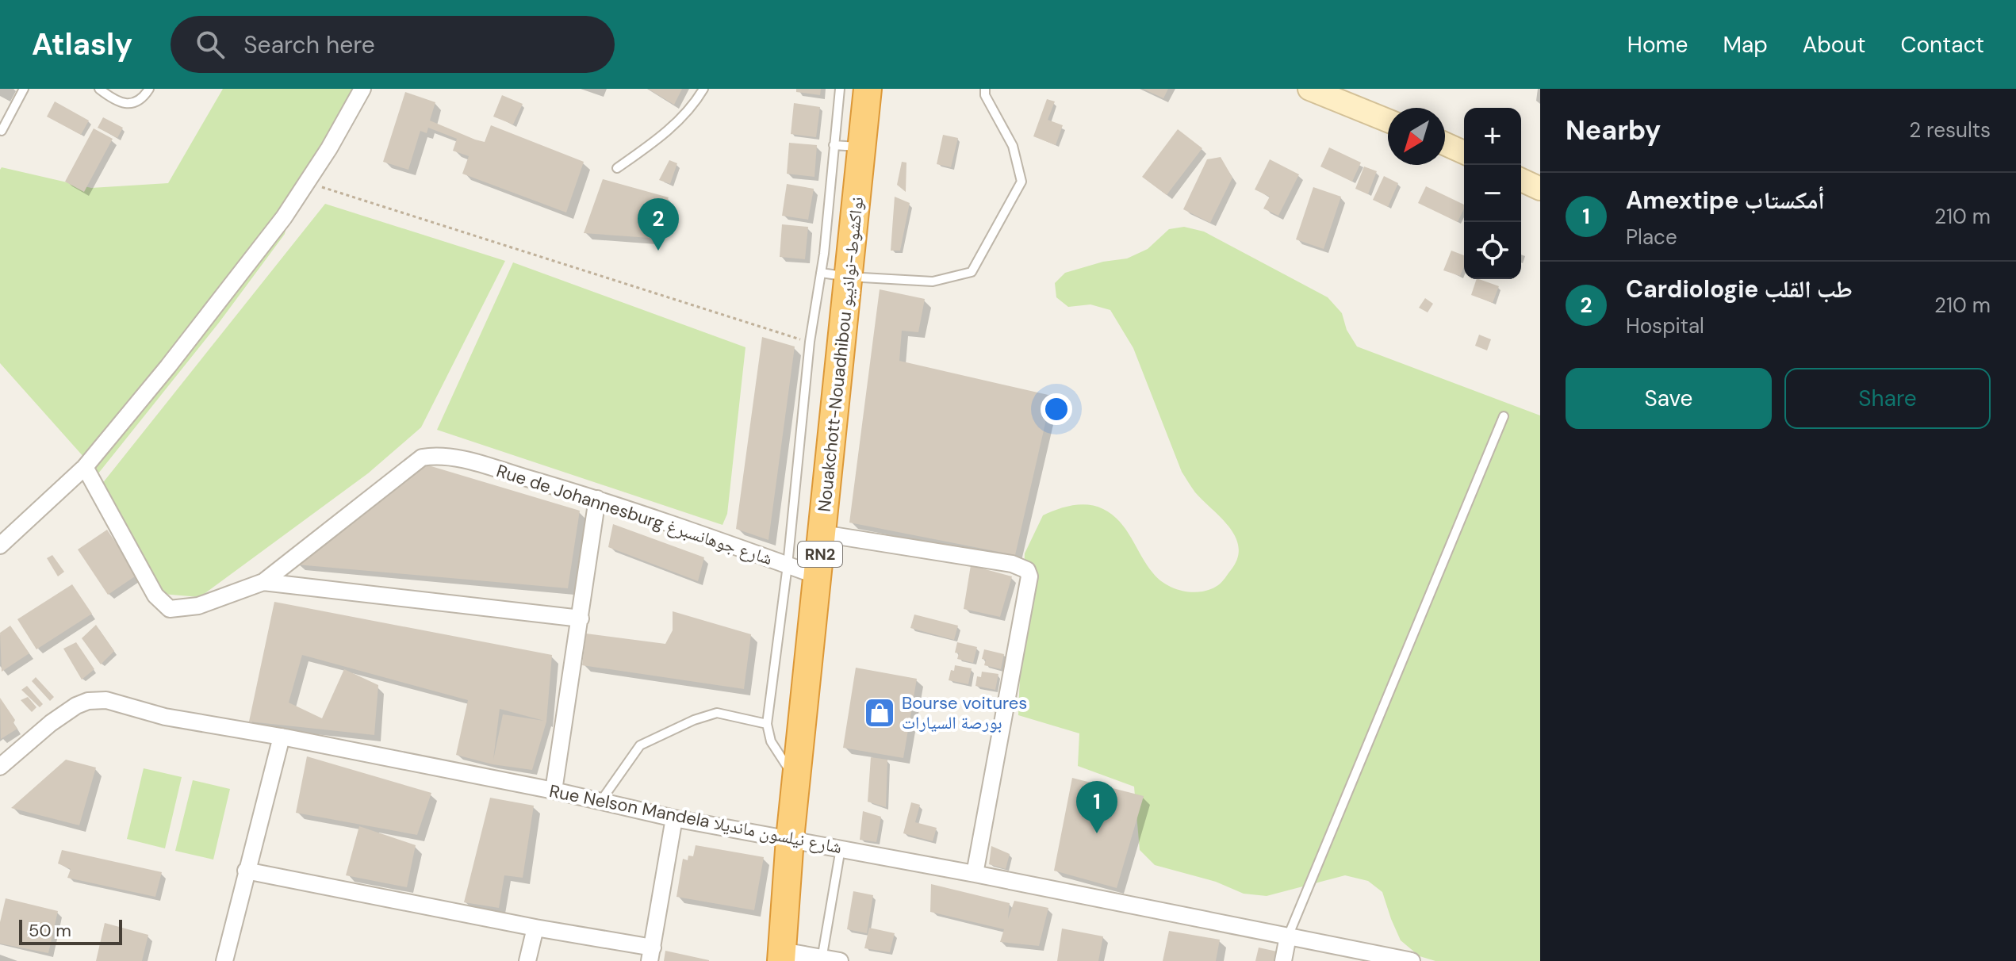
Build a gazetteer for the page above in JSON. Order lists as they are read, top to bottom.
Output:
{
  "streets": {
    "highway": ["Nouakchott-Nouadhibou نواكشوط-نواذيبو", "RN2"],
    "street": ["Rue de Johannesburg شارع جوهانسبرغ", "Rue Nelson Mandela شارع نيلسون مانديلا"]
  },
  "crossings": [
    ["Nouakchott-Nouadhibou نواكشوط-نواذيبو", "Rue de Johannesburg شارع جوهانسبرغ"],
    ["Nouakchott-Nouadhibou نواكشوط-نواذيبو", "Rue Nelson Mandela شارع نيلسون مانديلا"]
  ],
  "places": {
    "shop": ["Bourse voitures بورصة السيارات"]
  },
  "scale_bar": "50 m",
  "north": "bottom left",
  "page": {
    "header": "Atlasly",
    "search": "Search here",
    "nav": [
      "Home",
      "Map",
      "About",
      "Contact"
    ],
    "heading": ["Nearby", "2 results"],
    "map_buttons": ["+", "−"],
    "list": [
      {
        "mark": "1",
        "name": "Amextipe أمكستاب",
        "note": "Place",
        "value": "210 m"
      },
      {
        "mark": "2",
        "name": "Cardiologie طب القلب",
        "note": "Hospital",
        "value": "210 m"
      }
    ],
    "pins": ["2", "1"],
    "buttons": ["Save", "Share"],
    "scale": "50 m"
  }
}
